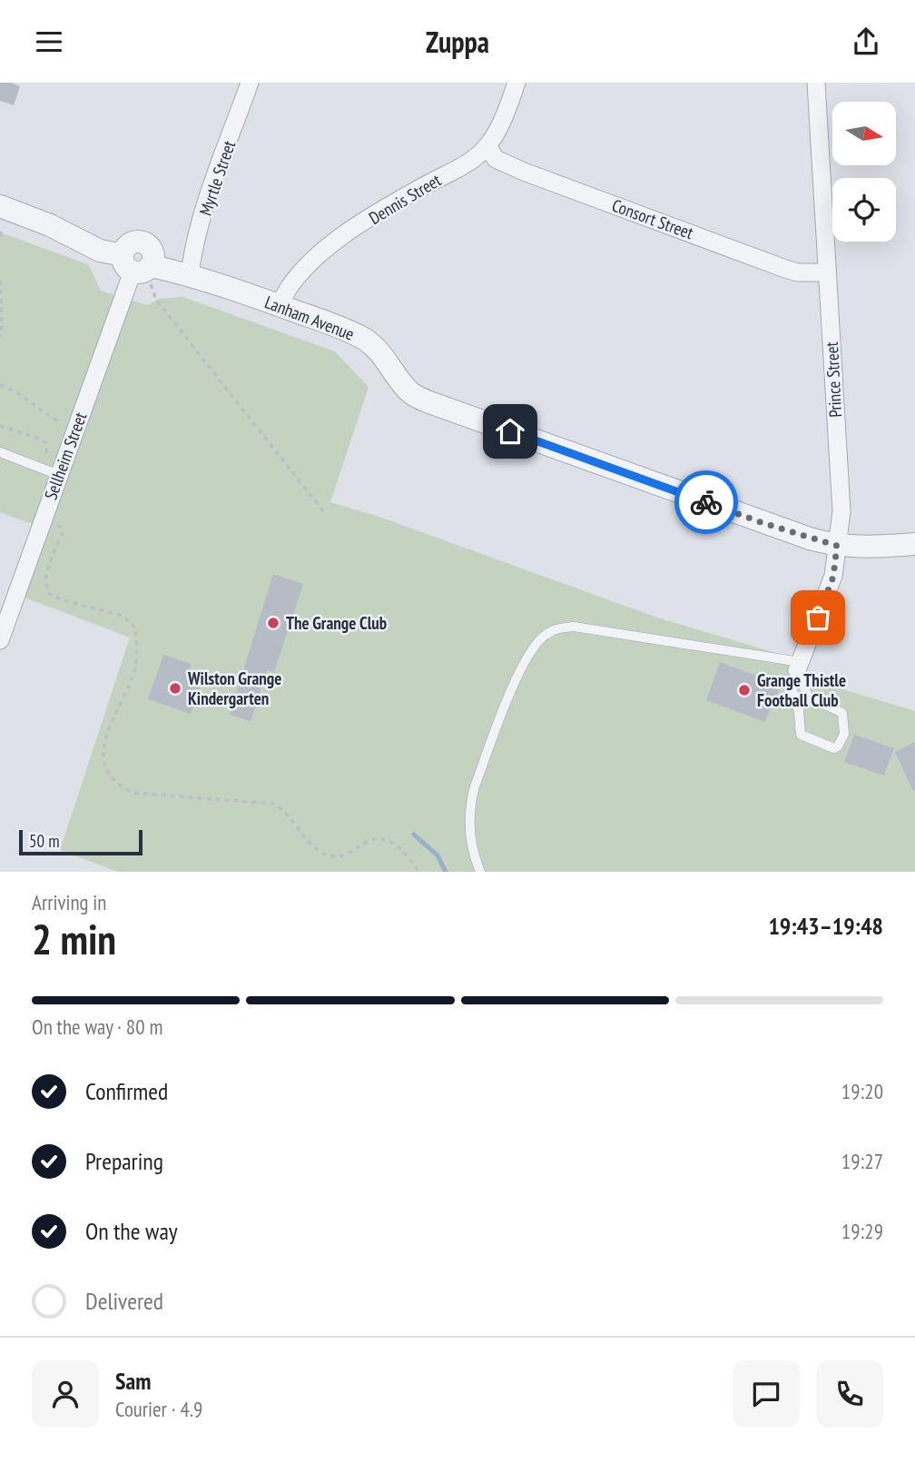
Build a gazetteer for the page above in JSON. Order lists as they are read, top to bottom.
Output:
{
  "streets": {
    "street": [
      "Myrtle Street",
      "Dennis Street",
      "Consort Street",
      "Lanham Avenue",
      "Prince Street",
      "Sellheim Street"
    ]
  },
  "crossings": [
    ["Myrtle Street", "Lanham Avenue"],
    ["Dennis Street", "Consort Street"],
    ["Dennis Street", "Lanham Avenue"],
    ["Consort Street", "Prince Street"],
    ["Lanham Avenue", "Prince Street"],
    ["Lanham Avenue", "Sellheim Street"]
  ],
  "places": ["The Grange Club", "Wilston Grange Kindergarten", "Grange Thistle Football Club"],
  "scale_bar": "50 m",
  "north": "right",
  "page": {
    "header": "Zuppa",
    "scale": "50 m",
    "heading": ["2 min", "Arriving in", "19:43–19:48"],
    "panel": ["Sam", "Courier · 4.9"],
    "bar": "On the way · 80 m",
    "list": [
      ["Confirmed", "19:20"],
      ["Preparing", "19:27"],
      ["On the way", "19:29"],
      "Delivered"
    ]
  }
}
